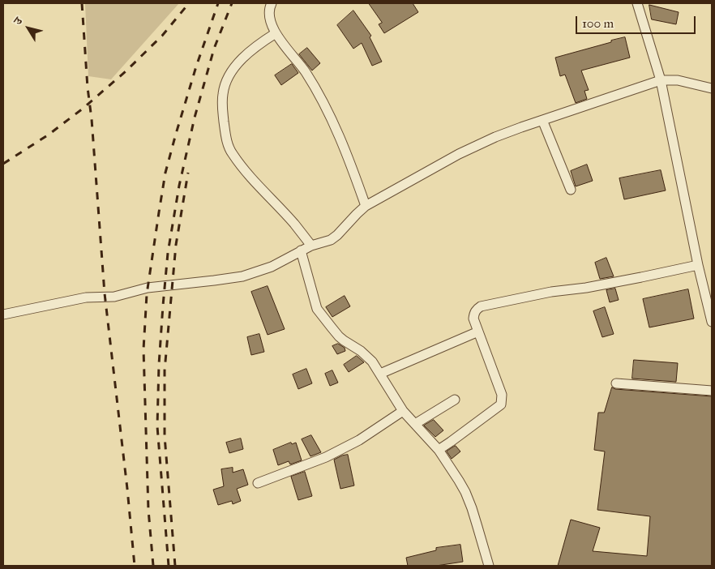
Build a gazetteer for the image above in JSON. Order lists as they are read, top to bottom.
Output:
{
  "scale_bar": "100 m",
  "north": "top left"
}
